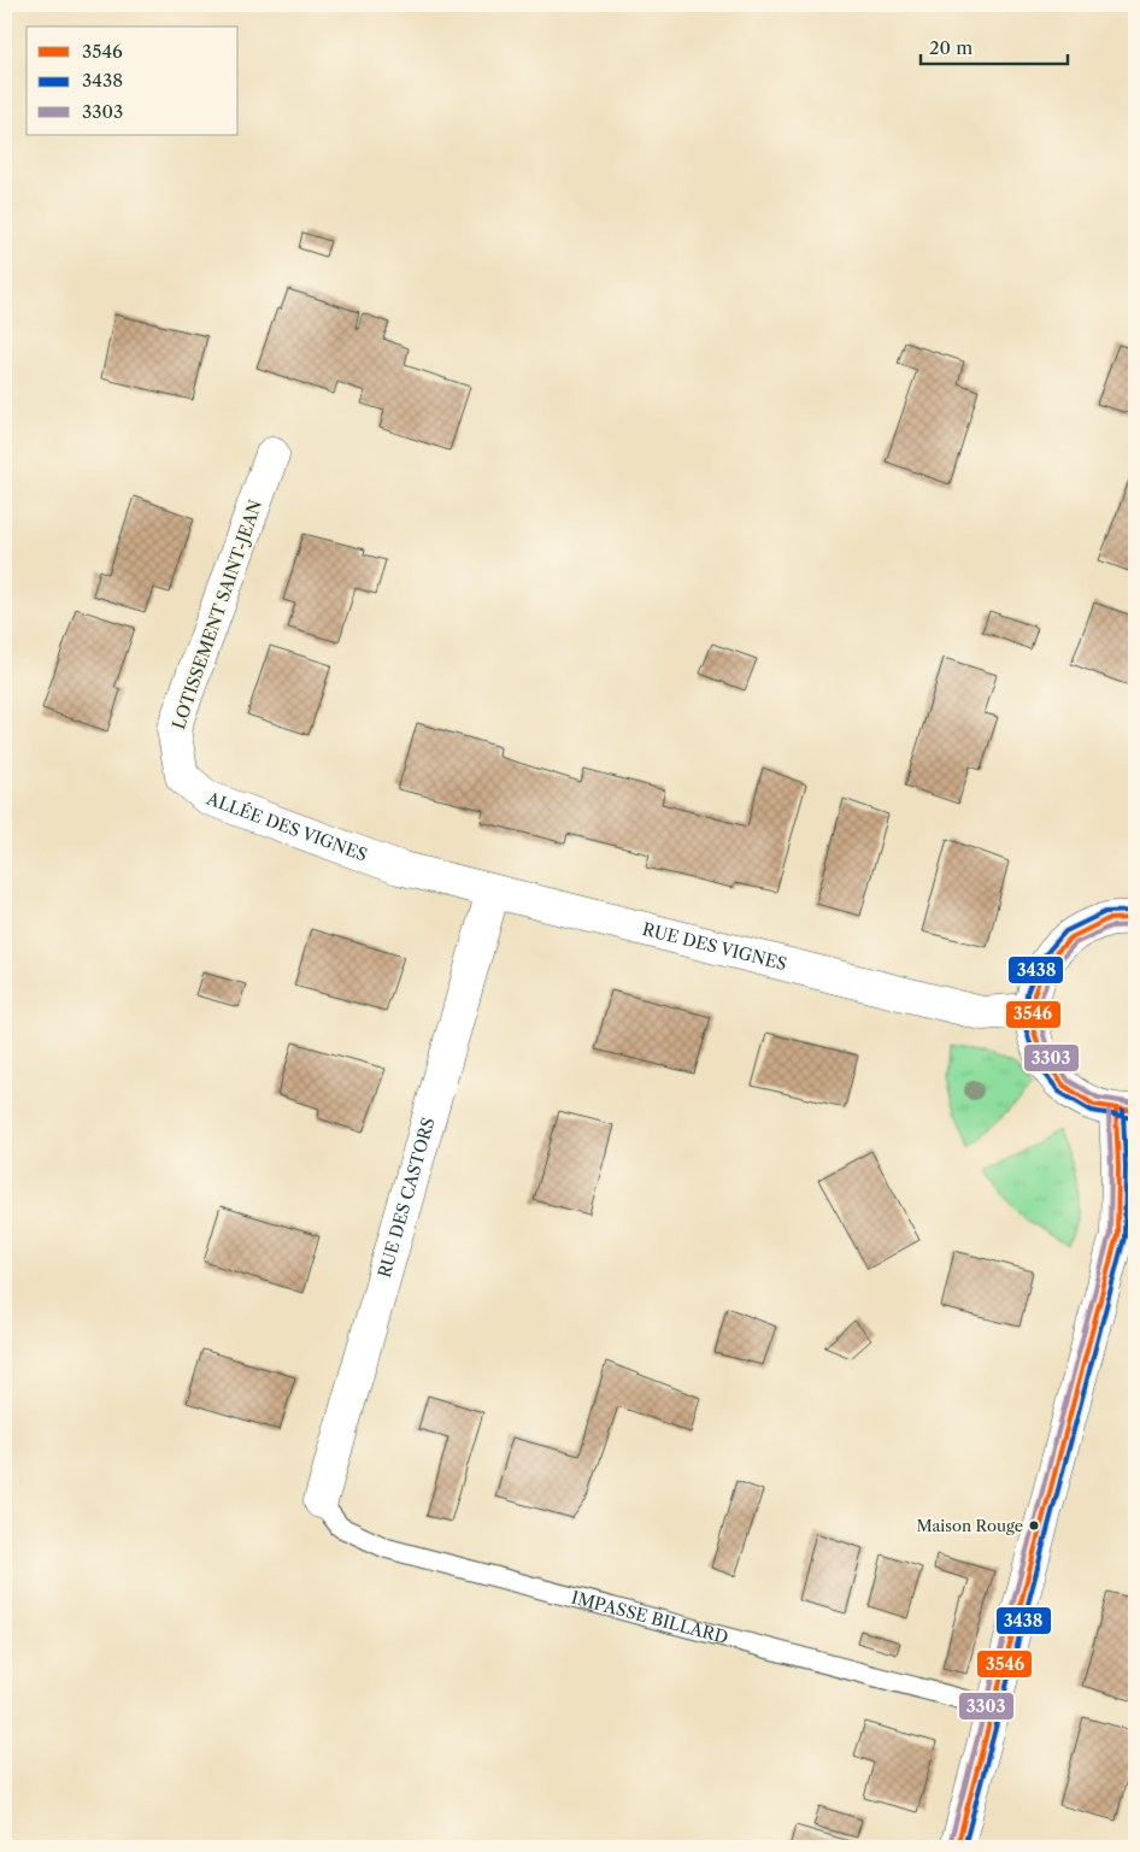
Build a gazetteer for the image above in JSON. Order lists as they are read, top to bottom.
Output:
{
  "streets": {
    "street": [
      "LOTISSEMENT SAINT-JEAN",
      "ALLÉE DES VIGNES",
      "RUE DES VIGNES",
      "RUE DES CASTORS"
    ],
    "lane": ["IMPASSE BILLARD"]
  },
  "crossings": [
    ["LOTISSEMENT SAINT-JEAN", "ALLÉE DES VIGNES"],
    ["ALLÉE DES VIGNES", "RUE DES VIGNES"],
    ["RUE DES VIGNES", "RUE DES CASTORS"],
    ["RUE DES CASTORS", "IMPASSE BILLARD"]
  ],
  "places": ["Maison Rouge"],
  "lines": ["transit line 3438", "transit line 3546", "transit line 3303"],
  "legend": ["3546", "3438", "3303"],
  "scale_bar": "20 m"
}
